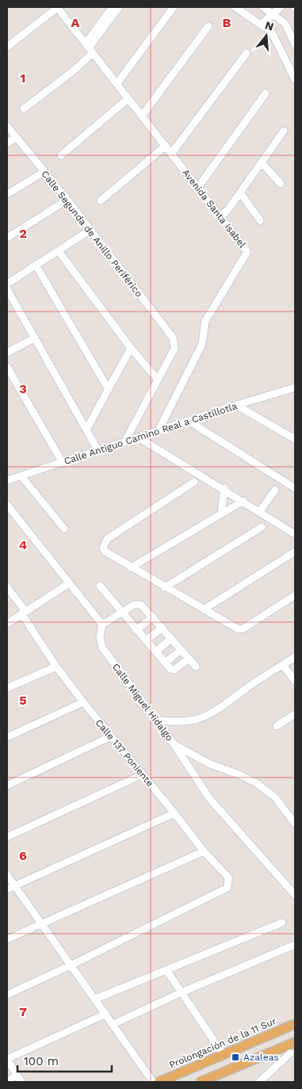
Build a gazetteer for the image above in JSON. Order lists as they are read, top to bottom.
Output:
{
  "streets": {
    "main road": ["Prolongación de la 11 Sur"],
    "street": [
      "Avenida Santa Isabel",
      "Calle Segunda de Anillo Periférico",
      "Calle Antiguo Camino Real a Castillotla",
      "Calle Miguel Hidalgo",
      "Calle 137 Poniente"
    ]
  },
  "crossings": [
    ["Avenida Santa Isabel", "Calle Antiguo Camino Real a Castillotla"]
  ],
  "places": {
    "transit": ["Azaleas"]
  },
  "scale_bar": "100 m",
  "north": "top",
  "grid": {
    "columns": ["A", "B"],
    "rows": [
      "1",
      "2",
      "3",
      "4",
      "5",
      "6",
      "7"
    ]
  }
}
